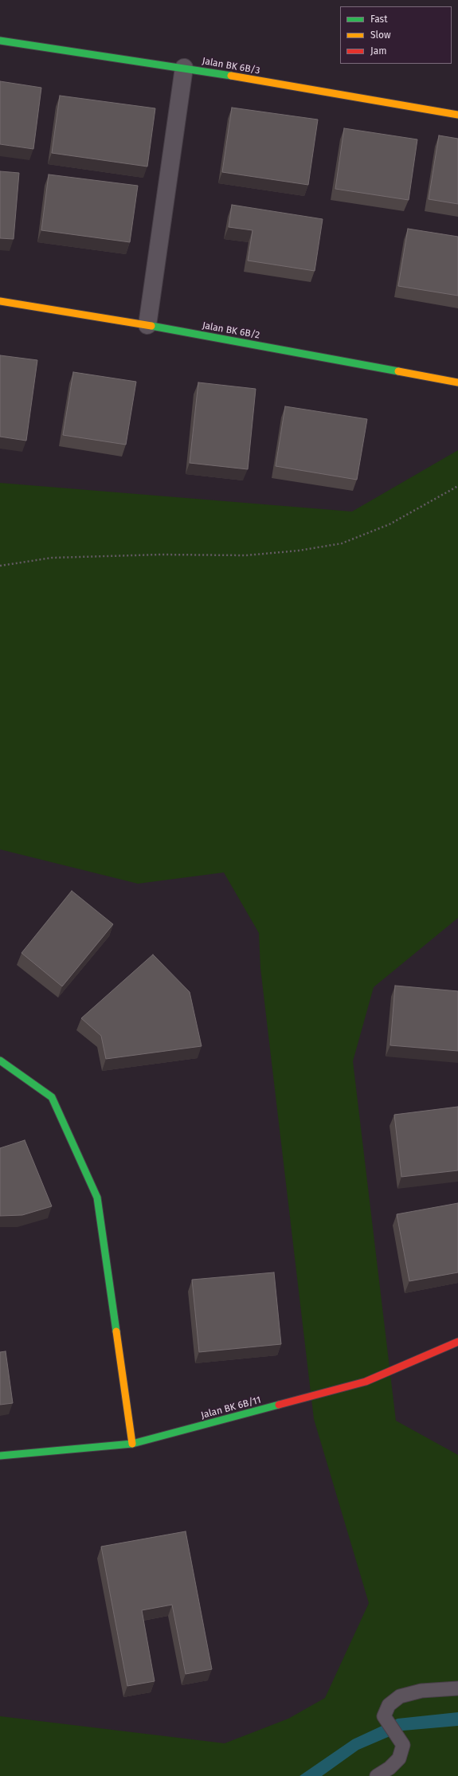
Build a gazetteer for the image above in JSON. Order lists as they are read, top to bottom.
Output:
{
  "streets": {
    "street": ["Jalan BK 6B/3", "Jalan BK 6B/2", "Jalan BK 6B/11"]
  },
  "legend": ["Fast", "Slow", "Jam"]
}
